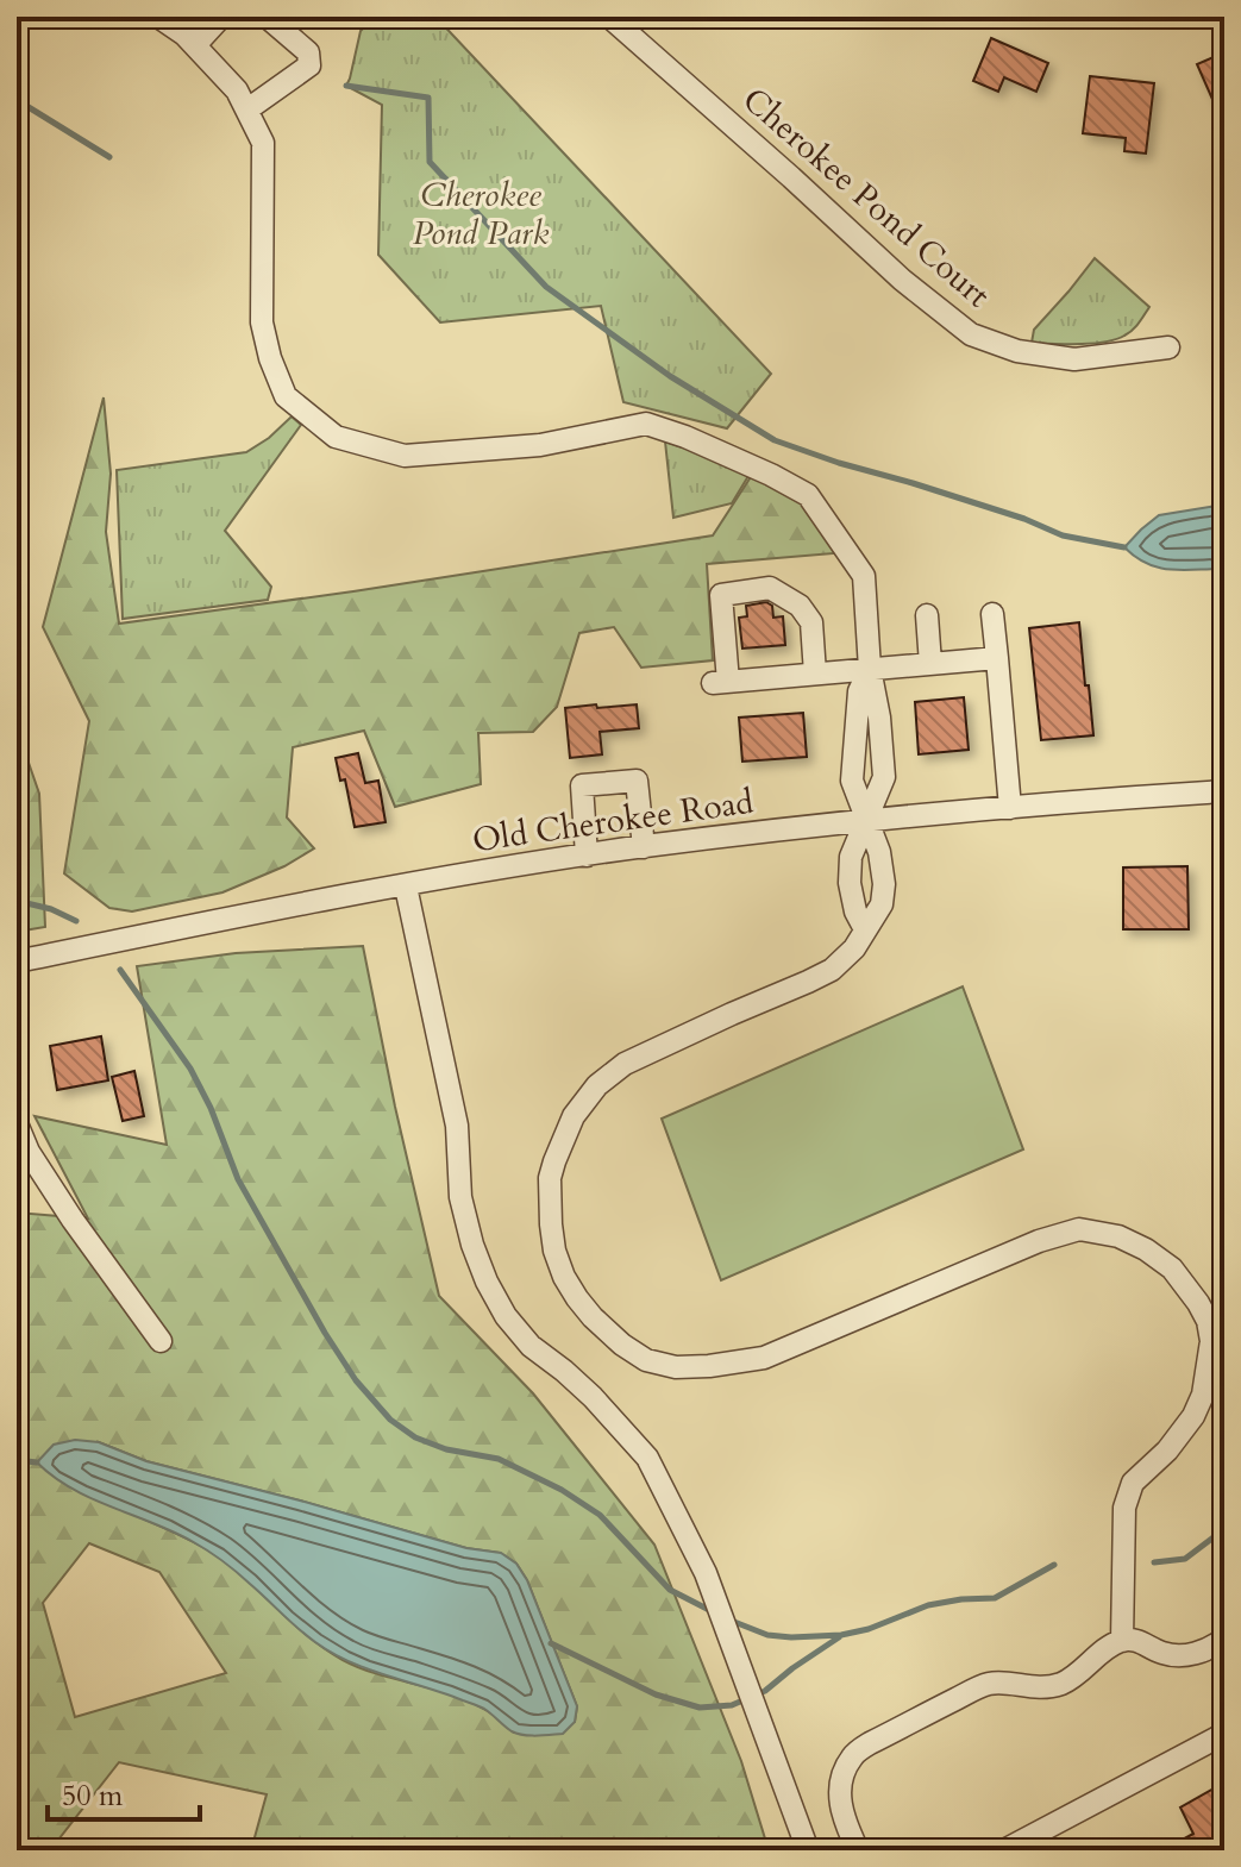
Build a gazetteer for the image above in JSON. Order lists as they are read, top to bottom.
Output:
{
  "streets": {
    "street": ["Cherokee Pond Court", "Old Cherokee Road"]
  },
  "parks": ["Cherokee Pond Park"],
  "scale_bar": "50 m"
}
